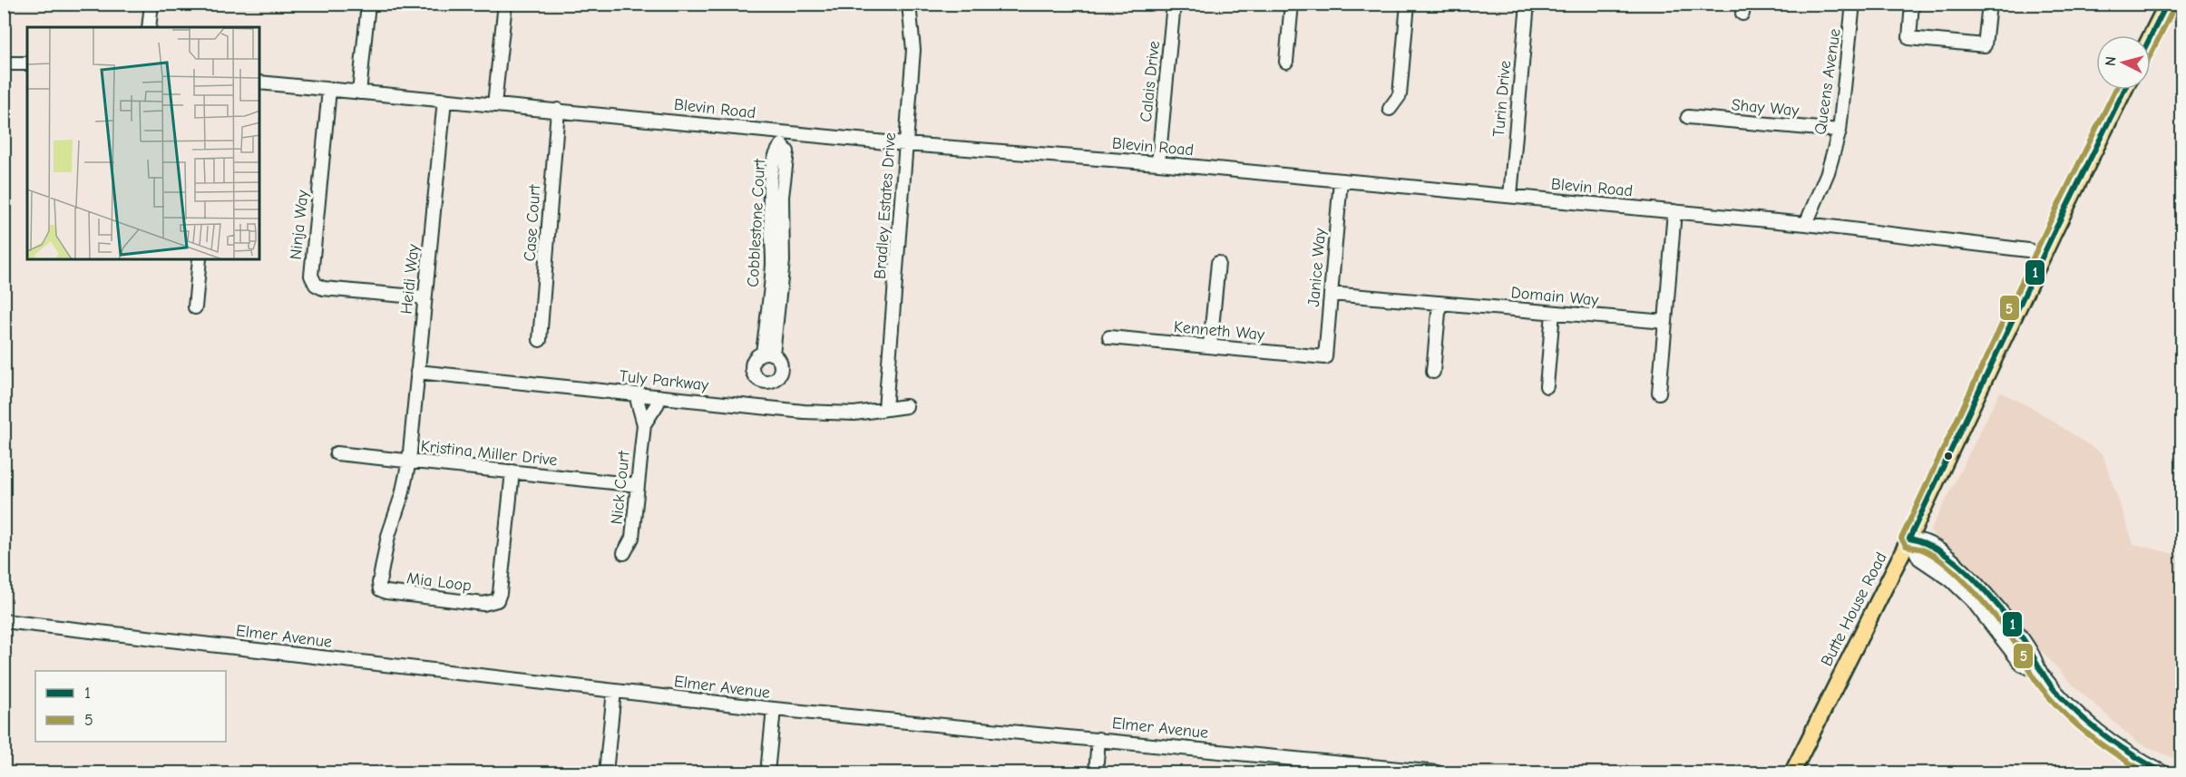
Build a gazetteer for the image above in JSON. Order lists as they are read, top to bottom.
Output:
{
  "streets": {
    "main road": ["Butte House Road"],
    "street": [
      "Calais Drive",
      "Queens Avenue",
      "Turin Drive",
      "Shay Way",
      "Blevin Road",
      "Bradley Estates Drive",
      "Case Court",
      "Cobblestone Court",
      "Ninja Way",
      "Janice Way",
      "Heidi Way",
      "Domain Way",
      "Kenneth Way",
      "Tuly Parkway",
      "Kristina Miller Drive",
      "Nick Court",
      "Mia Loop",
      "Elmer Avenue"
    ]
  },
  "crossings": [
    ["Calais Drive", "Blevin Road"],
    ["Queens Avenue", "Shay Way"],
    ["Queens Avenue", "Blevin Road"],
    ["Turin Drive", "Blevin Road"],
    ["Blevin Road", "Bradley Estates Drive"],
    ["Blevin Road", "Case Court"],
    ["Blevin Road", "Cobblestone Court"],
    ["Blevin Road", "Ninja Way"],
    ["Blevin Road", "Janice Way"],
    ["Blevin Road", "Heidi Way"],
    ["Blevin Road", "Butte House Road"],
    ["Bradley Estates Drive", "Tuly Parkway"],
    ["Ninja Way", "Heidi Way"],
    ["Janice Way", "Domain Way"],
    ["Janice Way", "Kenneth Way"],
    ["Heidi Way", "Tuly Parkway"],
    ["Heidi Way", "Kristina Miller Drive"],
    ["Heidi Way", "Mia Loop"],
    ["Tuly Parkway", "Nick Court"],
    ["Kristina Miller Drive", "Nick Court"],
    ["Kristina Miller Drive", "Mia Loop"]
  ],
  "lines": ["transit line 1", "transit line 5"],
  "legend": ["1", "5"],
  "north": "left"
}
